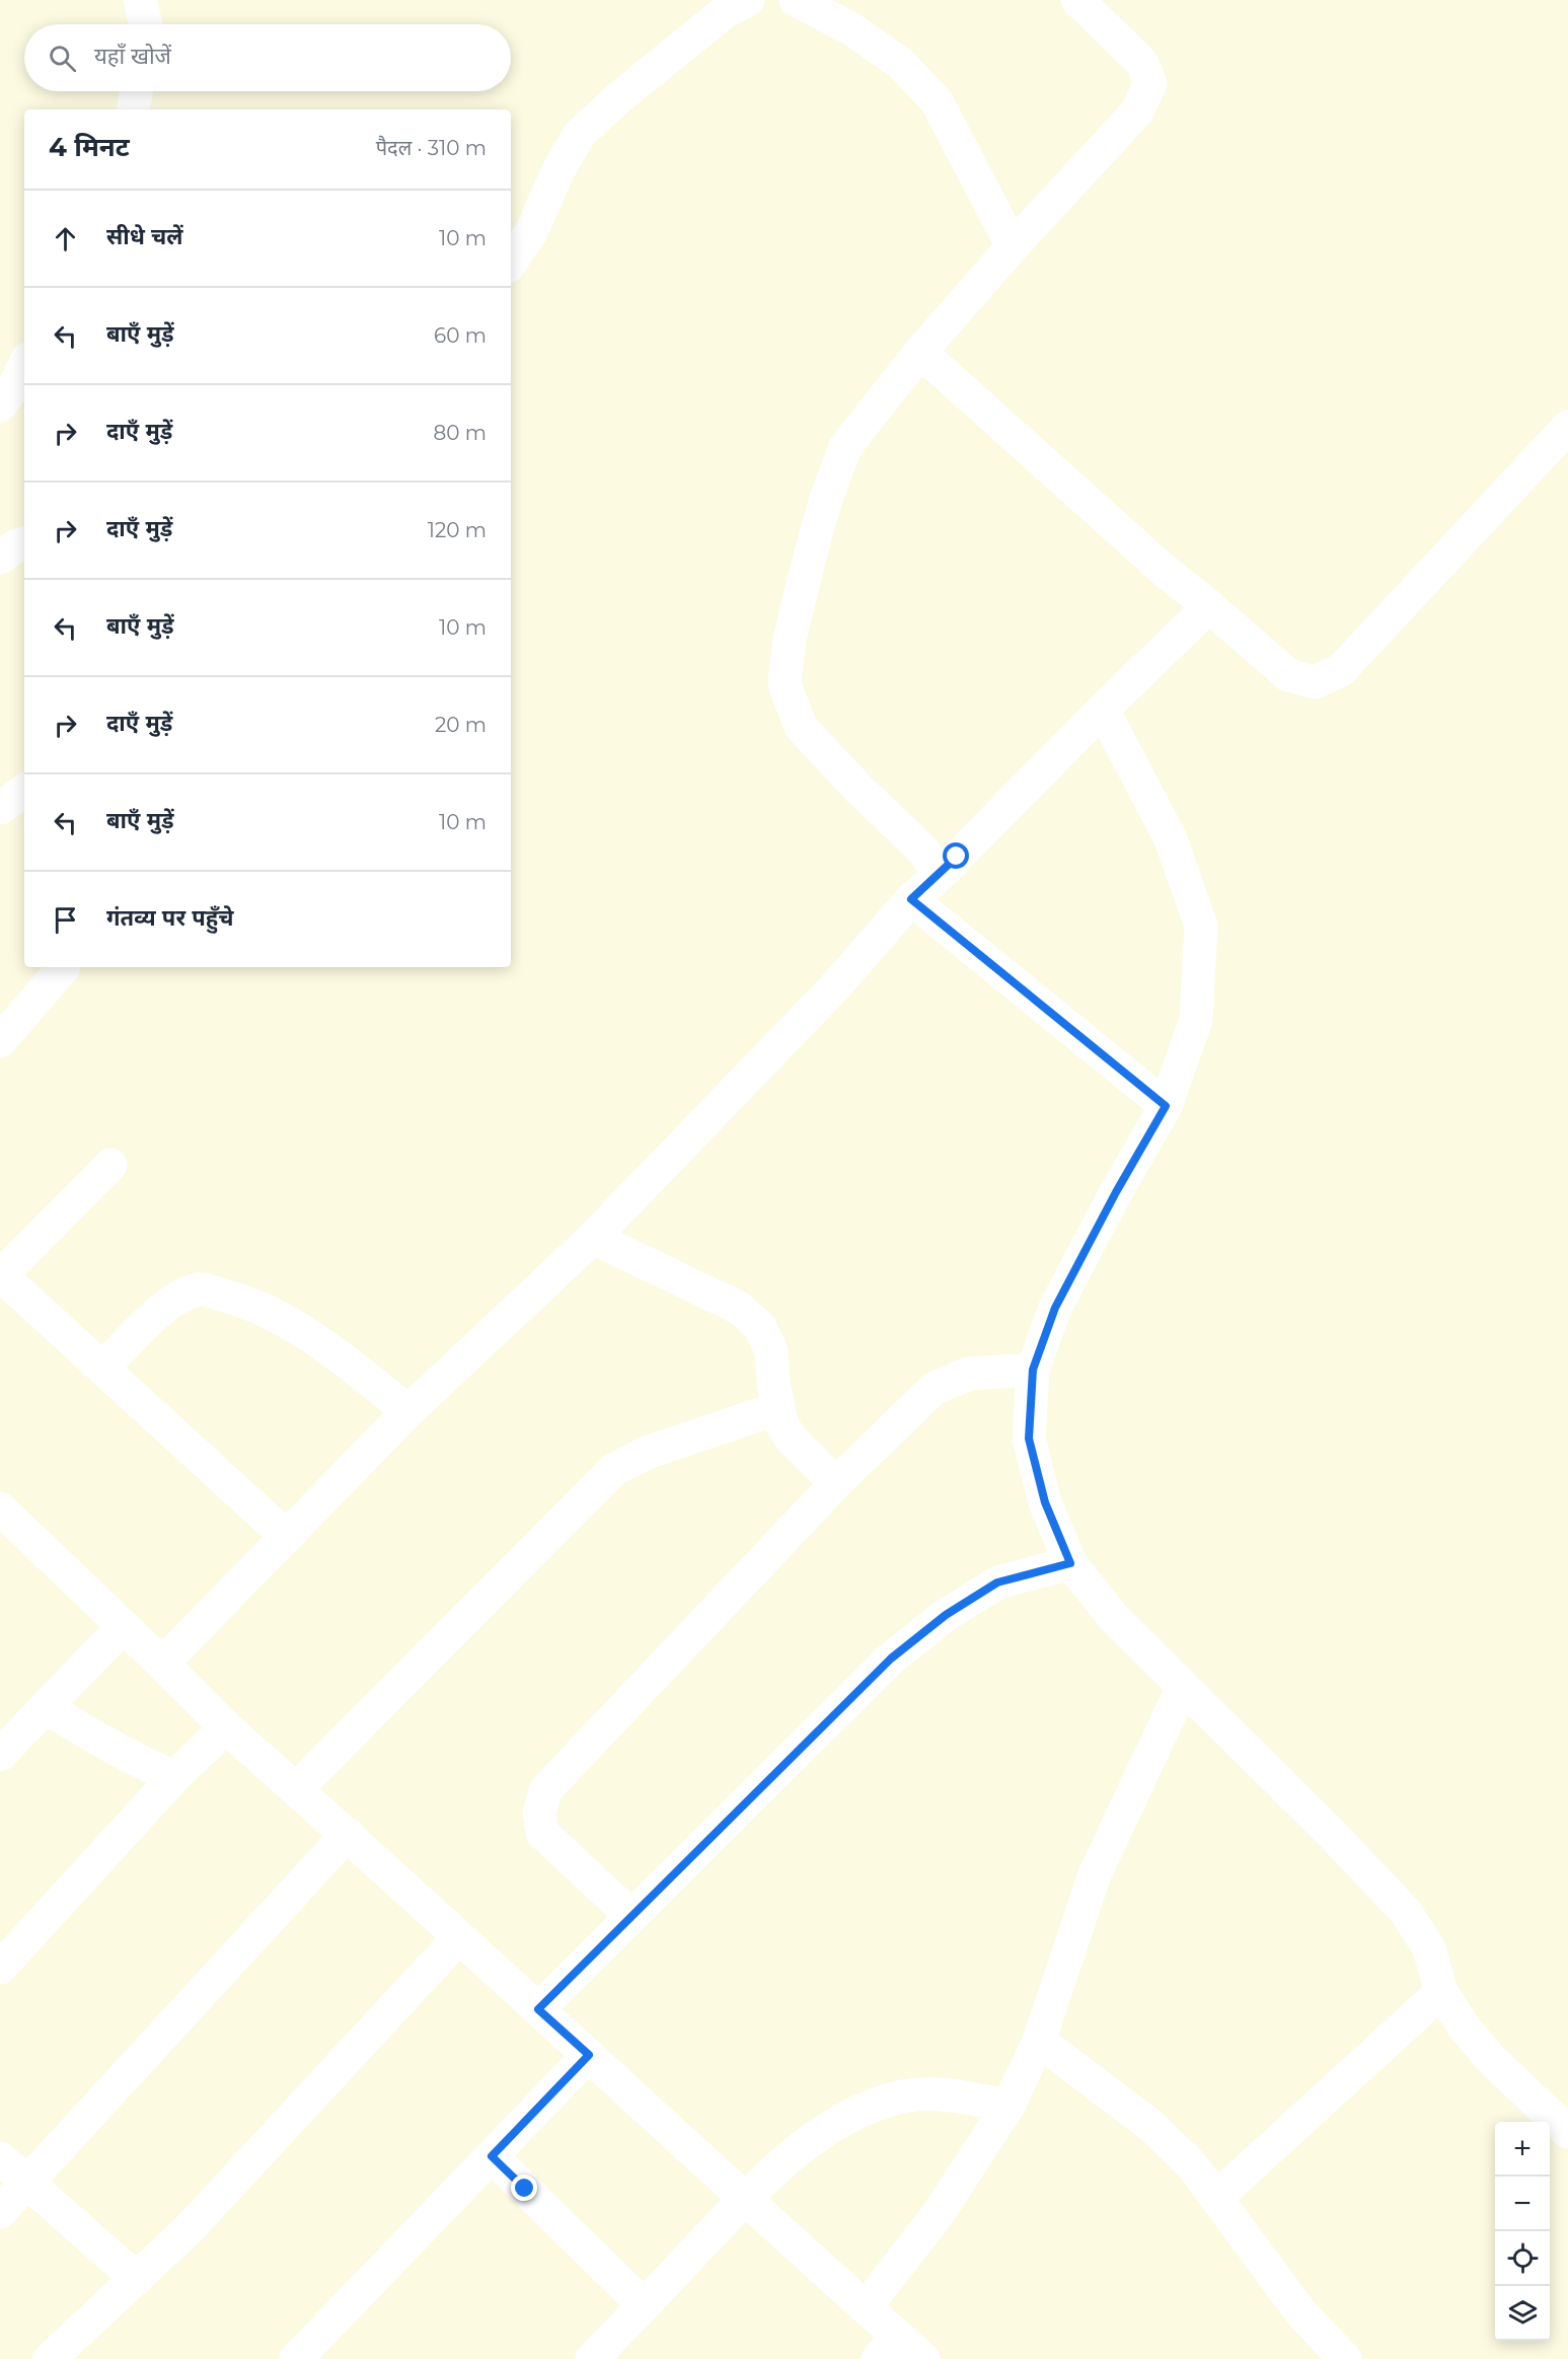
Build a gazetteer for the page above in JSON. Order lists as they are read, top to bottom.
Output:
{
  "page": {
    "search": "यहाँ खोजें",
    "heading": ["4 मिनट", "पैदल · 310 m"],
    "list": [
      ["सीधे चलें", "10 m"],
      ["बाएँ मुड़ें", "60 m"],
      ["दाएँ मुड़ें", "80 m"],
      ["दाएँ मुड़ें", "120 m"],
      ["बाएँ मुड़ें", "10 m"],
      ["दाएँ मुड़ें", "20 m"],
      ["बाएँ मुड़ें", "10 m"],
      "गंतव्य पर पहुँचे"
    ],
    "map_buttons": ["+", "−"]
  }
}
